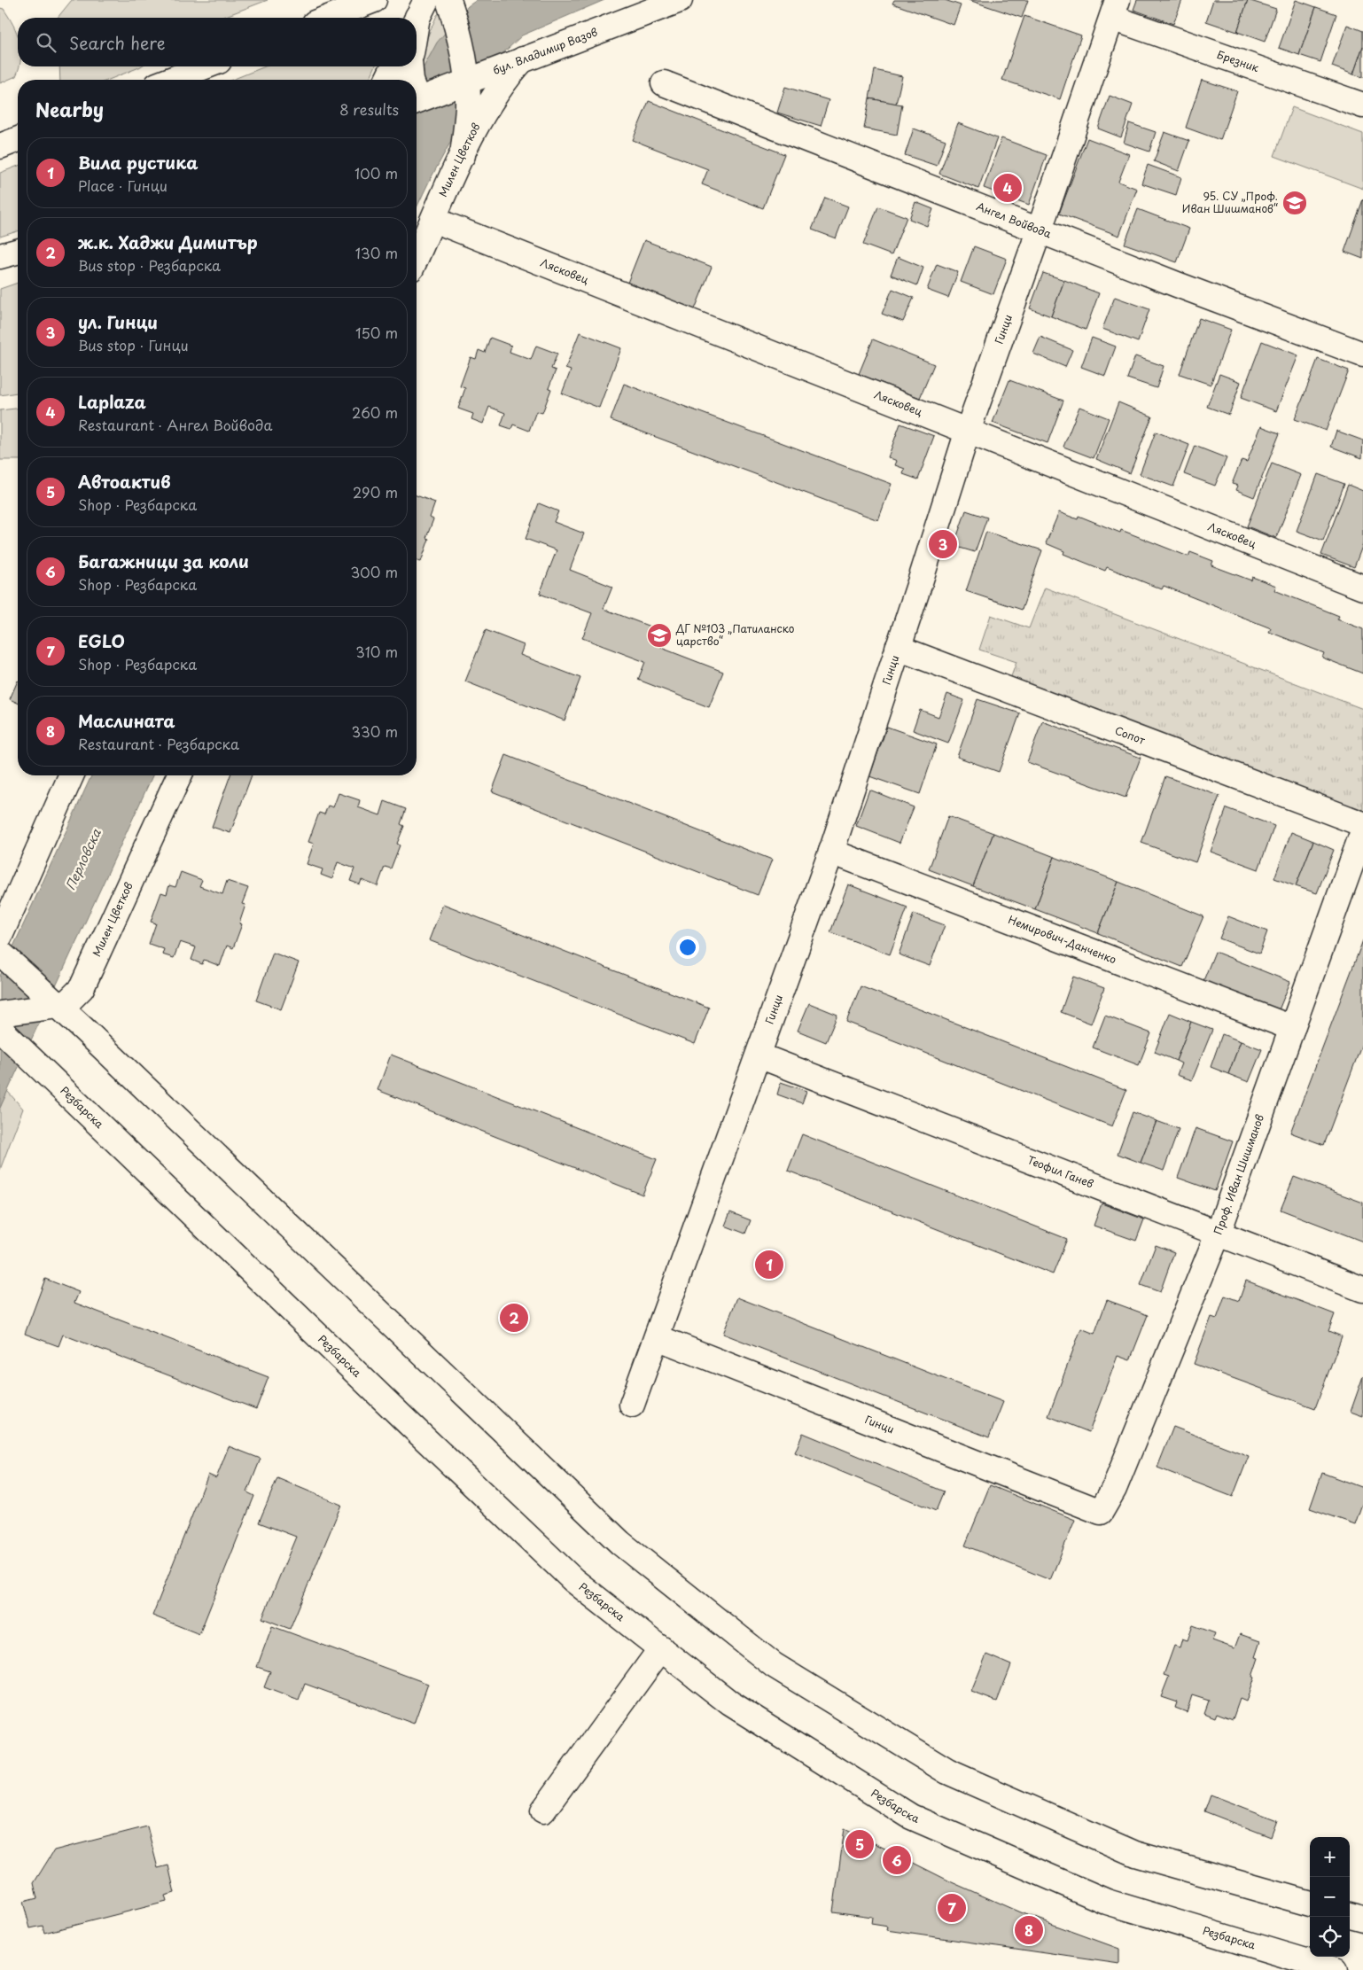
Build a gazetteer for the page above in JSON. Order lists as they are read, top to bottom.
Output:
{
  "streets": {
    "street": [
      "бул. Владимир Вазов",
      "Брезник",
      "Милен Цветков",
      "Ангел Войвода",
      "Лясковец",
      "Гинци",
      "Сопот",
      "Немирович-Данченко",
      "Резбарска",
      "Теофил Ганев",
      "Проф. Иван Шишманов"
    ]
  },
  "crossings": [
    ["бул. Владимир Вазов", "Милен Цветков"],
    ["Брезник", "Гинци"],
    ["Милен Цветков", "Лясковец"],
    ["Ангел Войвода", "Гинци"],
    ["Лясковец", "Гинци"],
    ["Гинци", "Сопот"],
    ["Гинци", "Немирович-Данченко"],
    ["Гинци", "Теофил Ганев"],
    ["Гинци", "Проф. Иван Шишманов"],
    ["Немирович-Данченко", "Проф. Иван Шишманов"],
    ["Теофил Ганев", "Проф. Иван Шишманов"]
  ],
  "water": ["Перловска"],
  "places": {
    "school or university": ["95. СУ „Проф. Иван Шишманов“", "ДГ №103 „Патиланско царство“"]
  },
  "page": {
    "search": "Search here",
    "heading": ["Nearby", "8 results"],
    "list": [
      {
        "mark": "1",
        "name": "Вила рустика",
        "note": "Place · Гинци",
        "value": "100 m"
      },
      {
        "mark": "2",
        "name": "ж.к. Хаджи Димитър",
        "note": "Bus stop · Резбарска",
        "value": "130 m"
      },
      {
        "mark": "3",
        "name": "ул. Гинци",
        "note": "Bus stop · Гинци",
        "value": "150 m"
      },
      {
        "mark": "4",
        "name": "Laplaza",
        "note": "Restaurant · Ангел Войвода",
        "value": "260 m"
      },
      {
        "mark": "5",
        "name": "Автоактив",
        "note": "Shop · Резбарска",
        "value": "290 m"
      },
      {
        "mark": "6",
        "name": "Багажници за коли",
        "note": "Shop · Резбарска",
        "value": "300 m"
      },
      {
        "mark": "7",
        "name": "EGLO",
        "note": "Shop · Резбарска",
        "value": "310 m"
      },
      {
        "mark": "8",
        "name": "Маслината",
        "note": "Restaurant · Резбарска",
        "value": "330 m"
      }
    ],
    "pins": [
      "4",
      "3",
      "1",
      "2",
      "5",
      "6",
      "7",
      "8"
    ],
    "map_buttons": ["+", "−"]
  }
}
